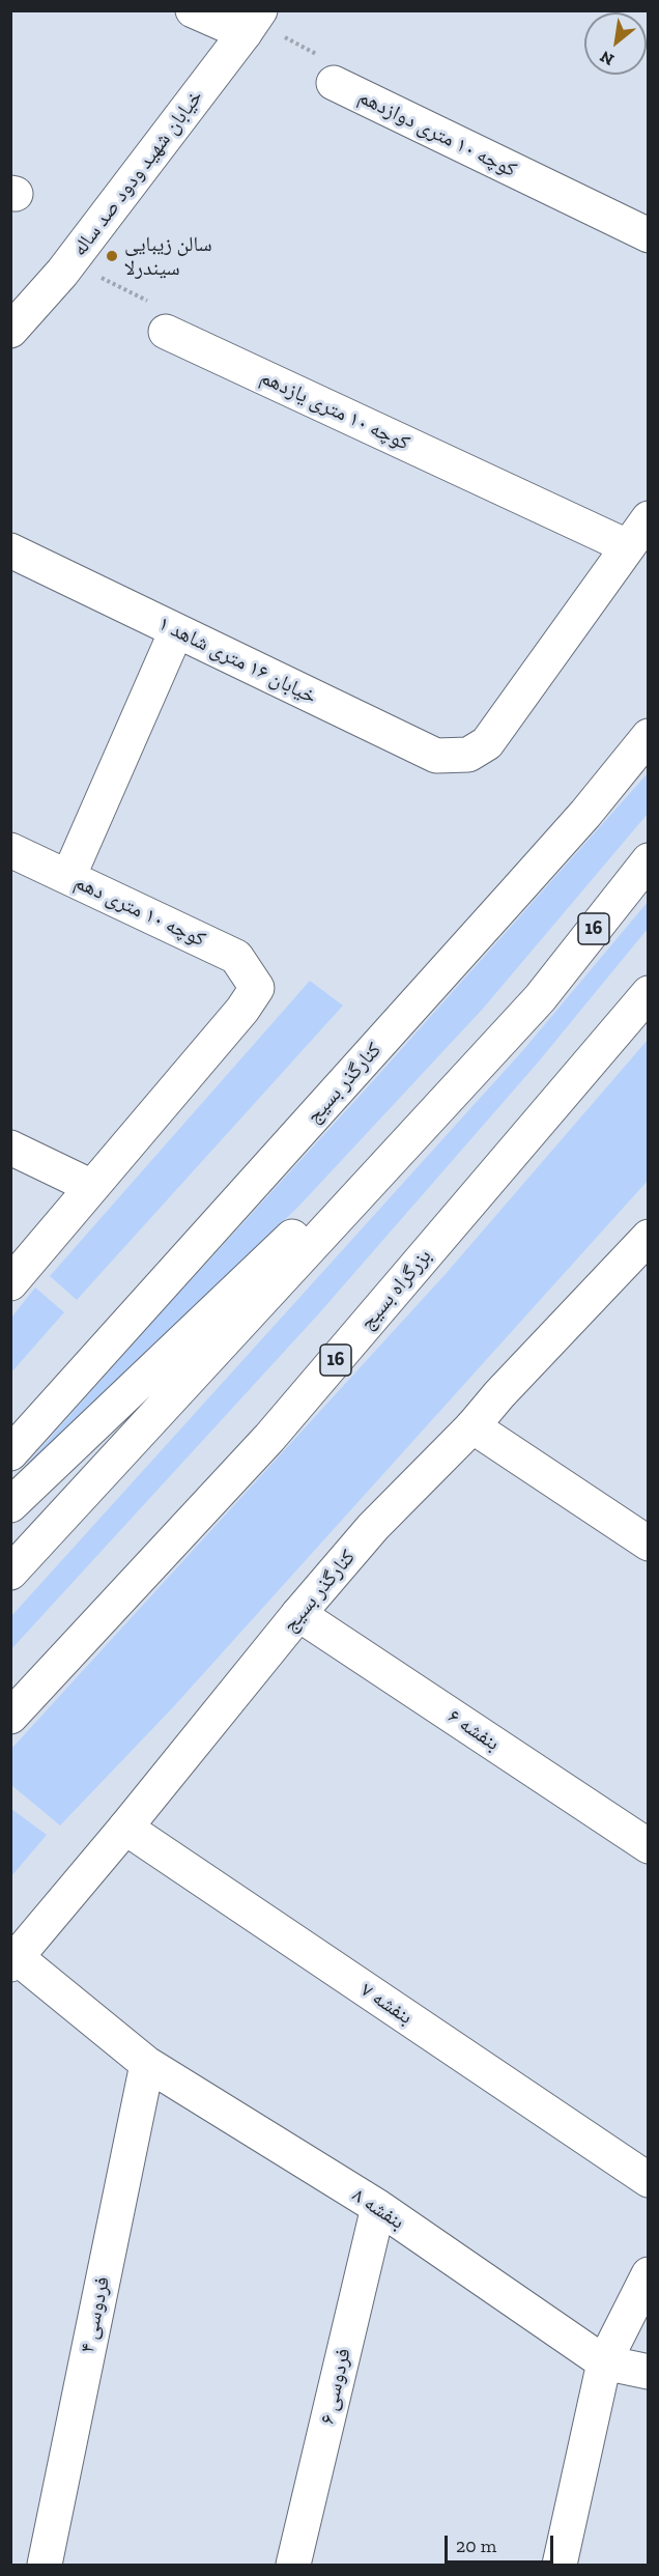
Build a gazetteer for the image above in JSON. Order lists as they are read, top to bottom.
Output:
{
  "streets": {
    "main road": [
      "کوچه ۱۰ متری دوازدهم",
      "خیابان شهید ودود صد ساله",
      "کوچه ۱۰ متری یازدهم",
      "خیابان ۱۶ متری شاهد ۱",
      "کوچه ۱۰ متری دهم",
      "16",
      "کنارگذر بسیج",
      "بزرگراه بسیج",
      "بنفشه ۶",
      "بنفشه ۷",
      "بنفشه ۸",
      "فردوسی ۴",
      "فردوسی ۶"
    ]
  },
  "crossings": [
    ["کوچه ۱۰ متری دوازدهم", "خیابان شهید ودود صد ساله"],
    ["کوچه ۱۰ متری یازدهم", "خیابان ۱۶ متری شاهد ۱"],
    ["کنارگذر بسیج", "بنفشه ۶"],
    ["کنارگذر بسیج", "بنفشه ۷"],
    ["کنارگذر بسیج", "بنفشه ۸"],
    ["بنفشه ۸", "فردوسی ۴"],
    ["بنفشه ۸", "فردوسی ۶"]
  ],
  "places": ["سالن زیبایی سیندرلا"],
  "scale_bar": "20 m",
  "north": "bottom left"
}
